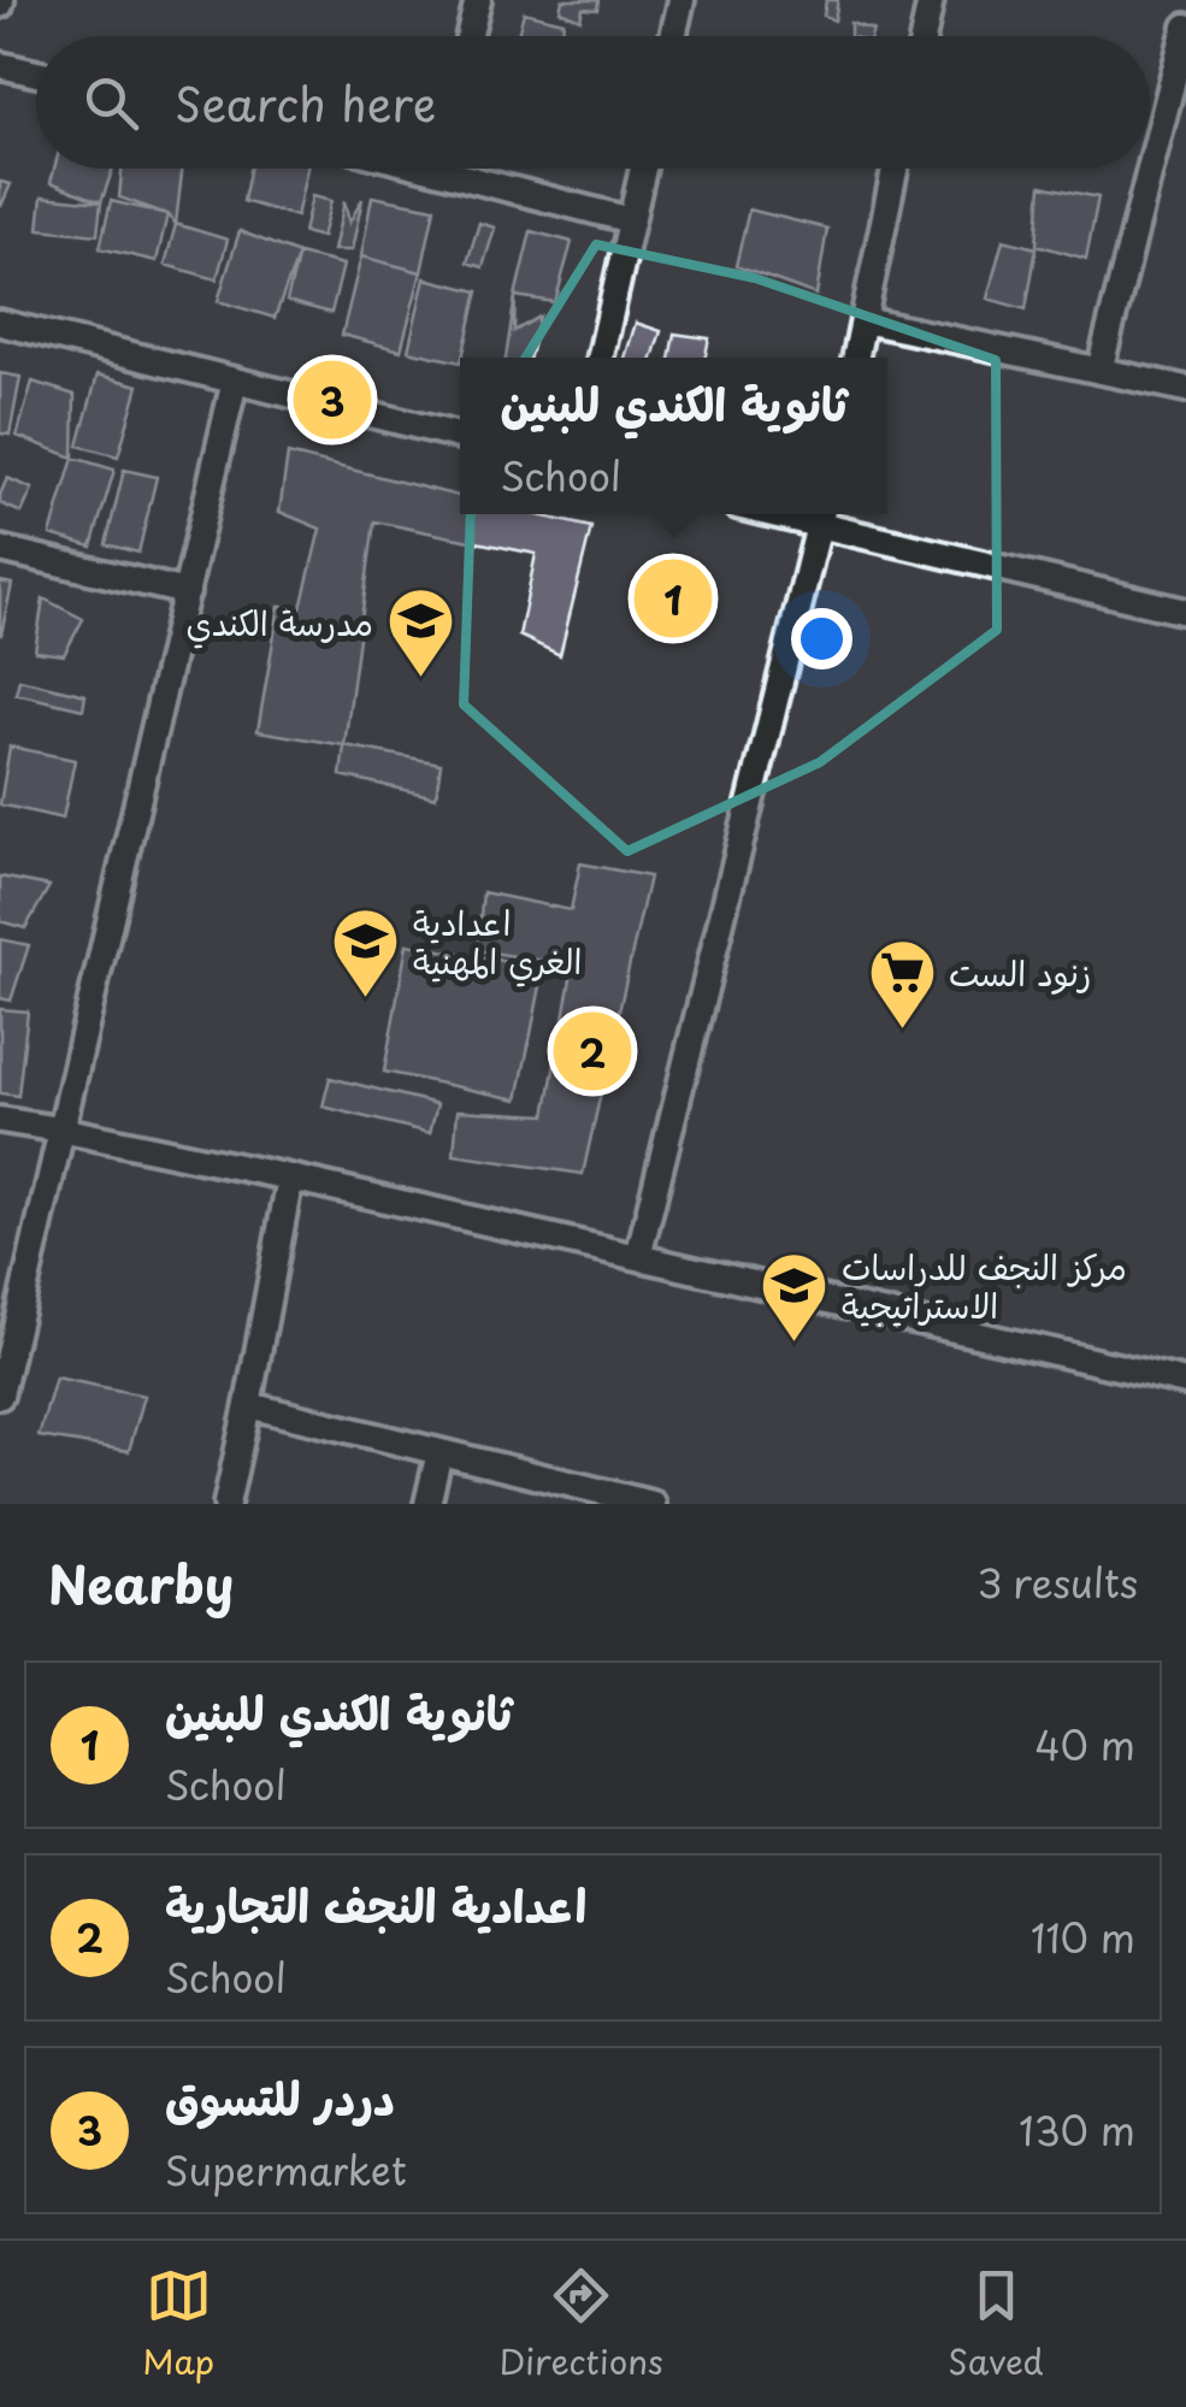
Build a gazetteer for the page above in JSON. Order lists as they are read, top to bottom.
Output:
{
  "places": {
    "school or university": ["مدرسة الكندي", "اعدادية الغري المهنية", "مركز النجف للدراسات الاستراتيجية"],
    "supermarket": ["زنود الست"]
  },
  "page": {
    "search": "Search here",
    "pins": ["3", "1", "2"],
    "popup": ["ثانوية الكندي للبنين", "School"],
    "heading": ["Nearby", "3 results"],
    "list": [
      {
        "mark": "1",
        "name": "ثانوية الكندي للبنين",
        "note": "School",
        "value": "40 m"
      },
      {
        "mark": "2",
        "name": "اعدادية النجف التجارية",
        "note": "School",
        "value": "110 m"
      },
      {
        "mark": "3",
        "name": "دردر للتسوق",
        "note": "Supermarket",
        "value": "130 m"
      }
    ],
    "nav": ["Map", "Directions", "Saved"]
  }
}
